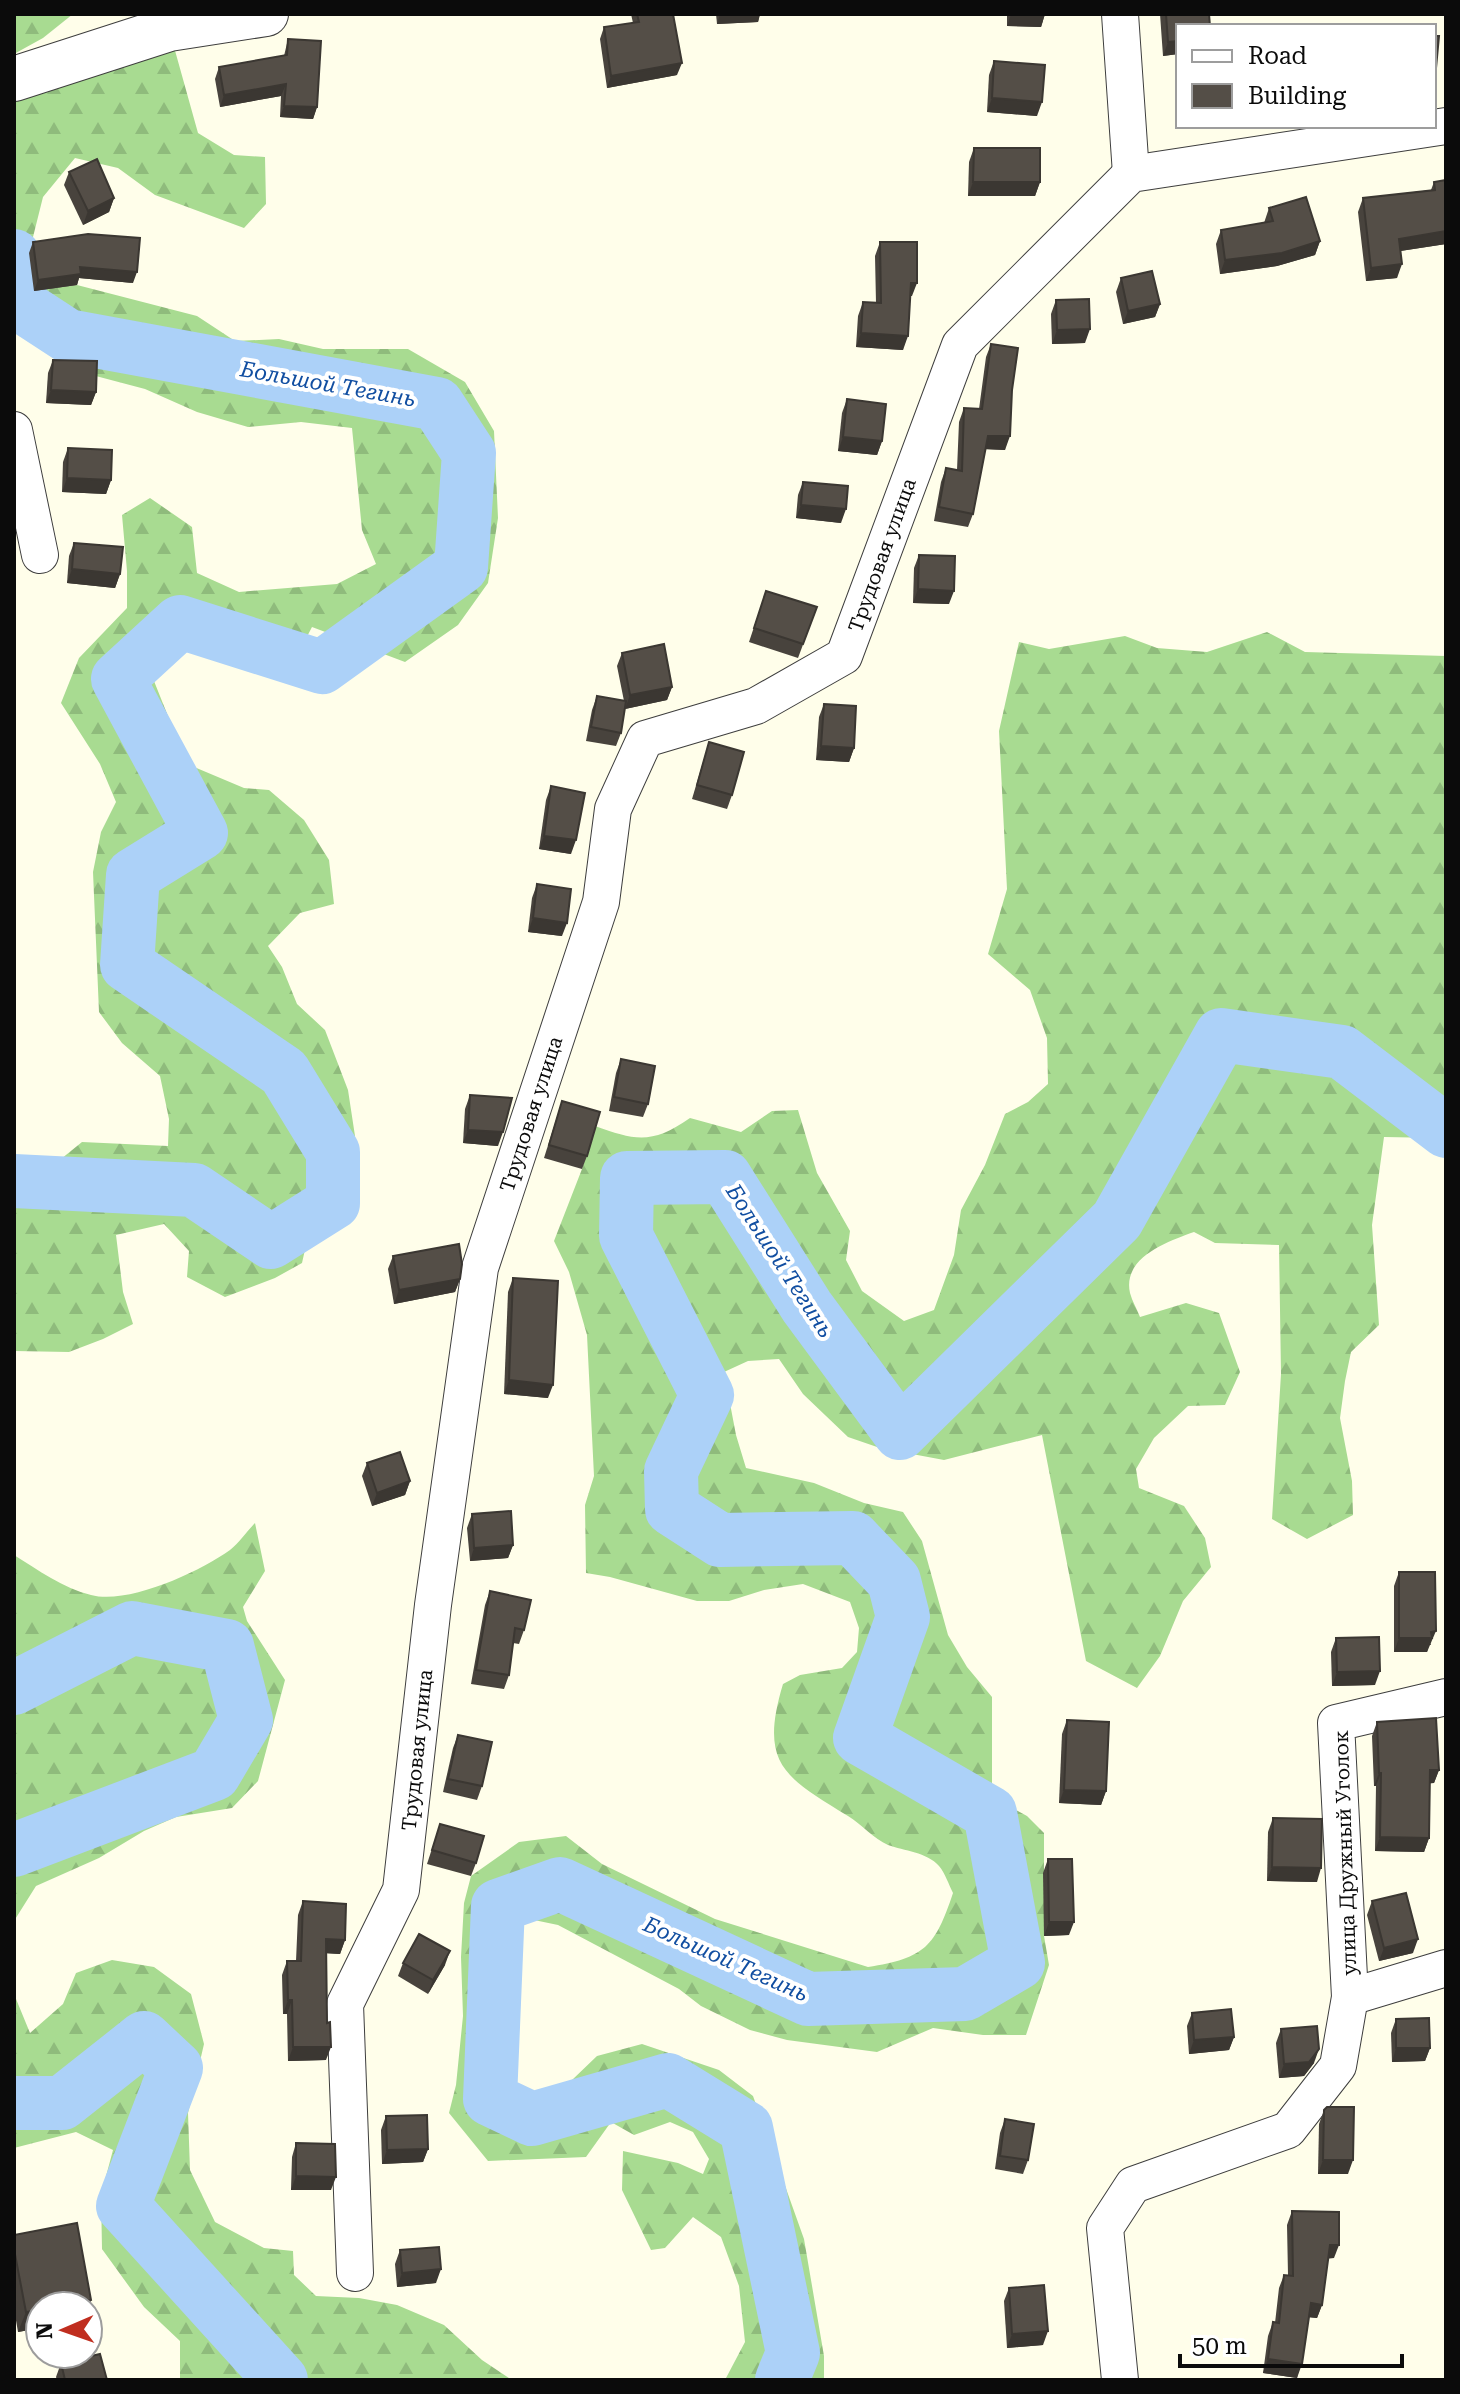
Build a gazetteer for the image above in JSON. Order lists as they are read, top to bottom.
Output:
{
  "streets": {
    "street": ["Трудовая улица", "улица Дружный Уголок"]
  },
  "water": ["Большой Тегинь"],
  "legend": ["Road", "Building"],
  "scale_bar": "50 m",
  "north": "left"
}
